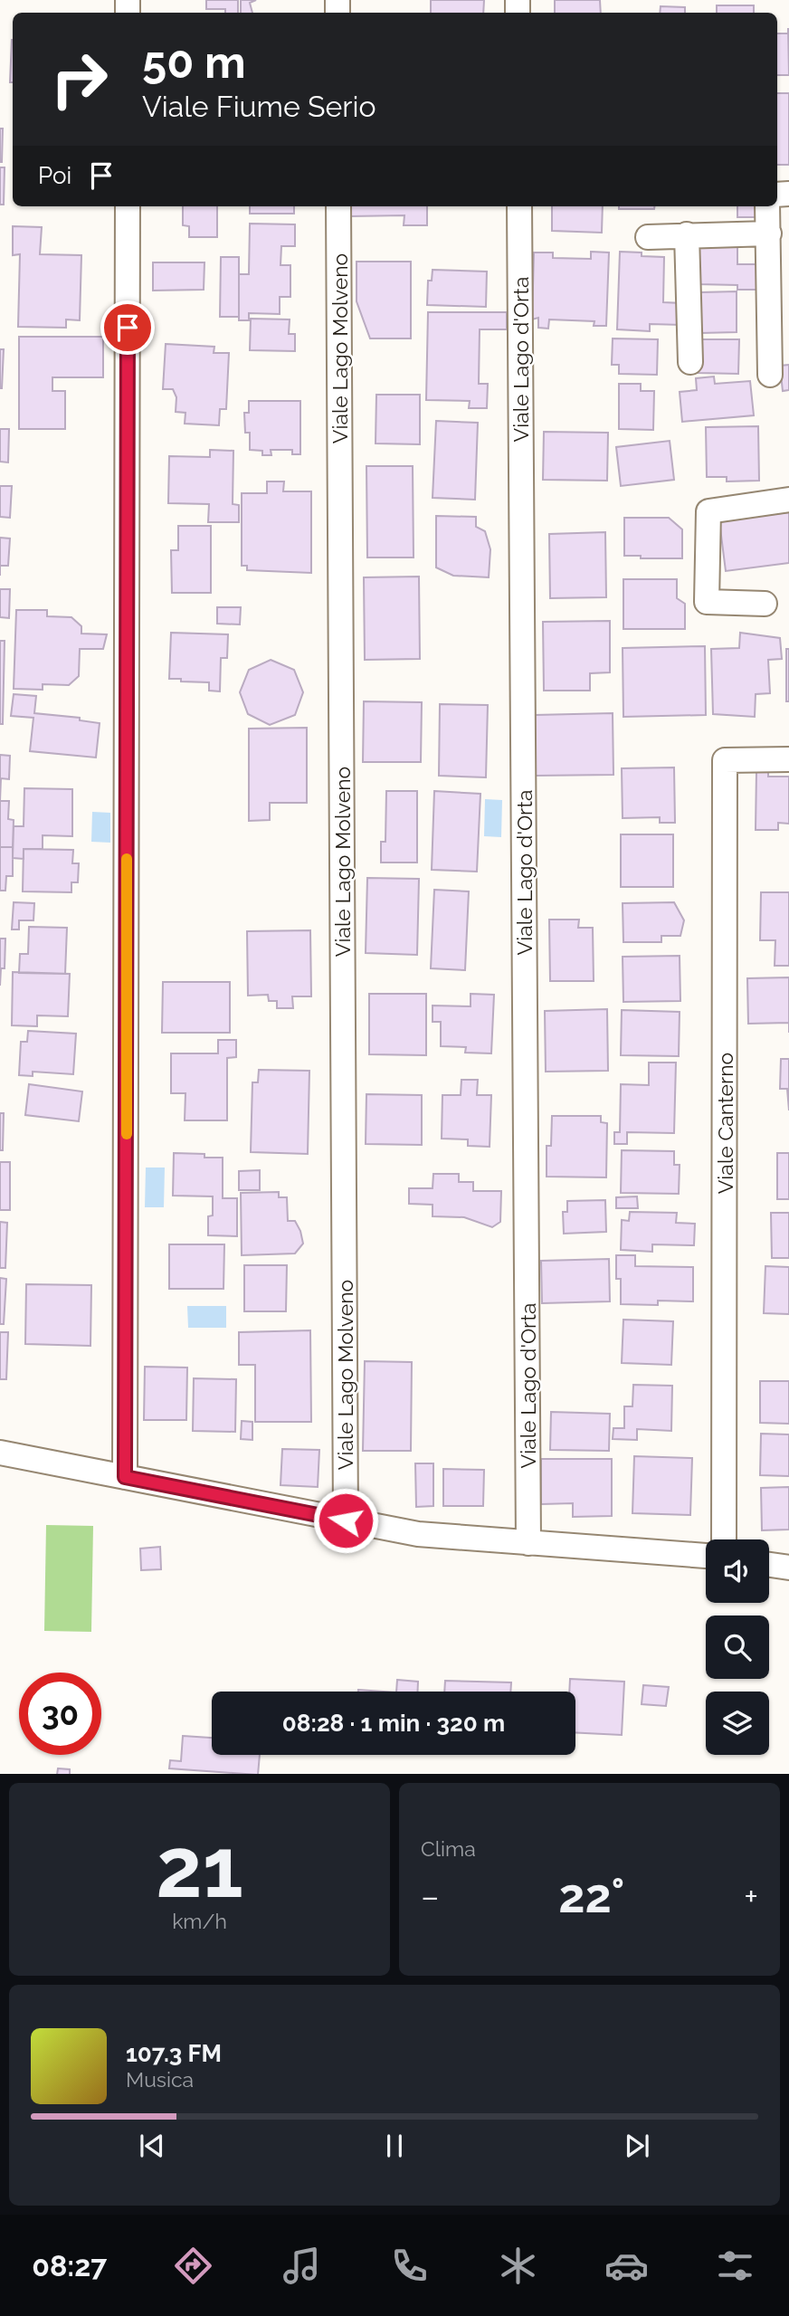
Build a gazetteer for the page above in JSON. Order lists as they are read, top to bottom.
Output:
{
  "streets": {
    "street": ["Viale Lago Molveno", "Viale Lago d'Orta", "Viale Canterno"]
  },
  "page": {
    "turn": ["50 m", "Viale Fiume Serio"],
    "then": "Poi",
    "limit": "30",
    "trip": "08:28 · 1 min · 320 m",
    "tile": [
      ["21", "km/h"],
      "Clima"
    ],
    "heat": ["−", "22°", "+"],
    "song": ["107.3 FM", "Musica"],
    "tabs": "08:27"
  }
}
